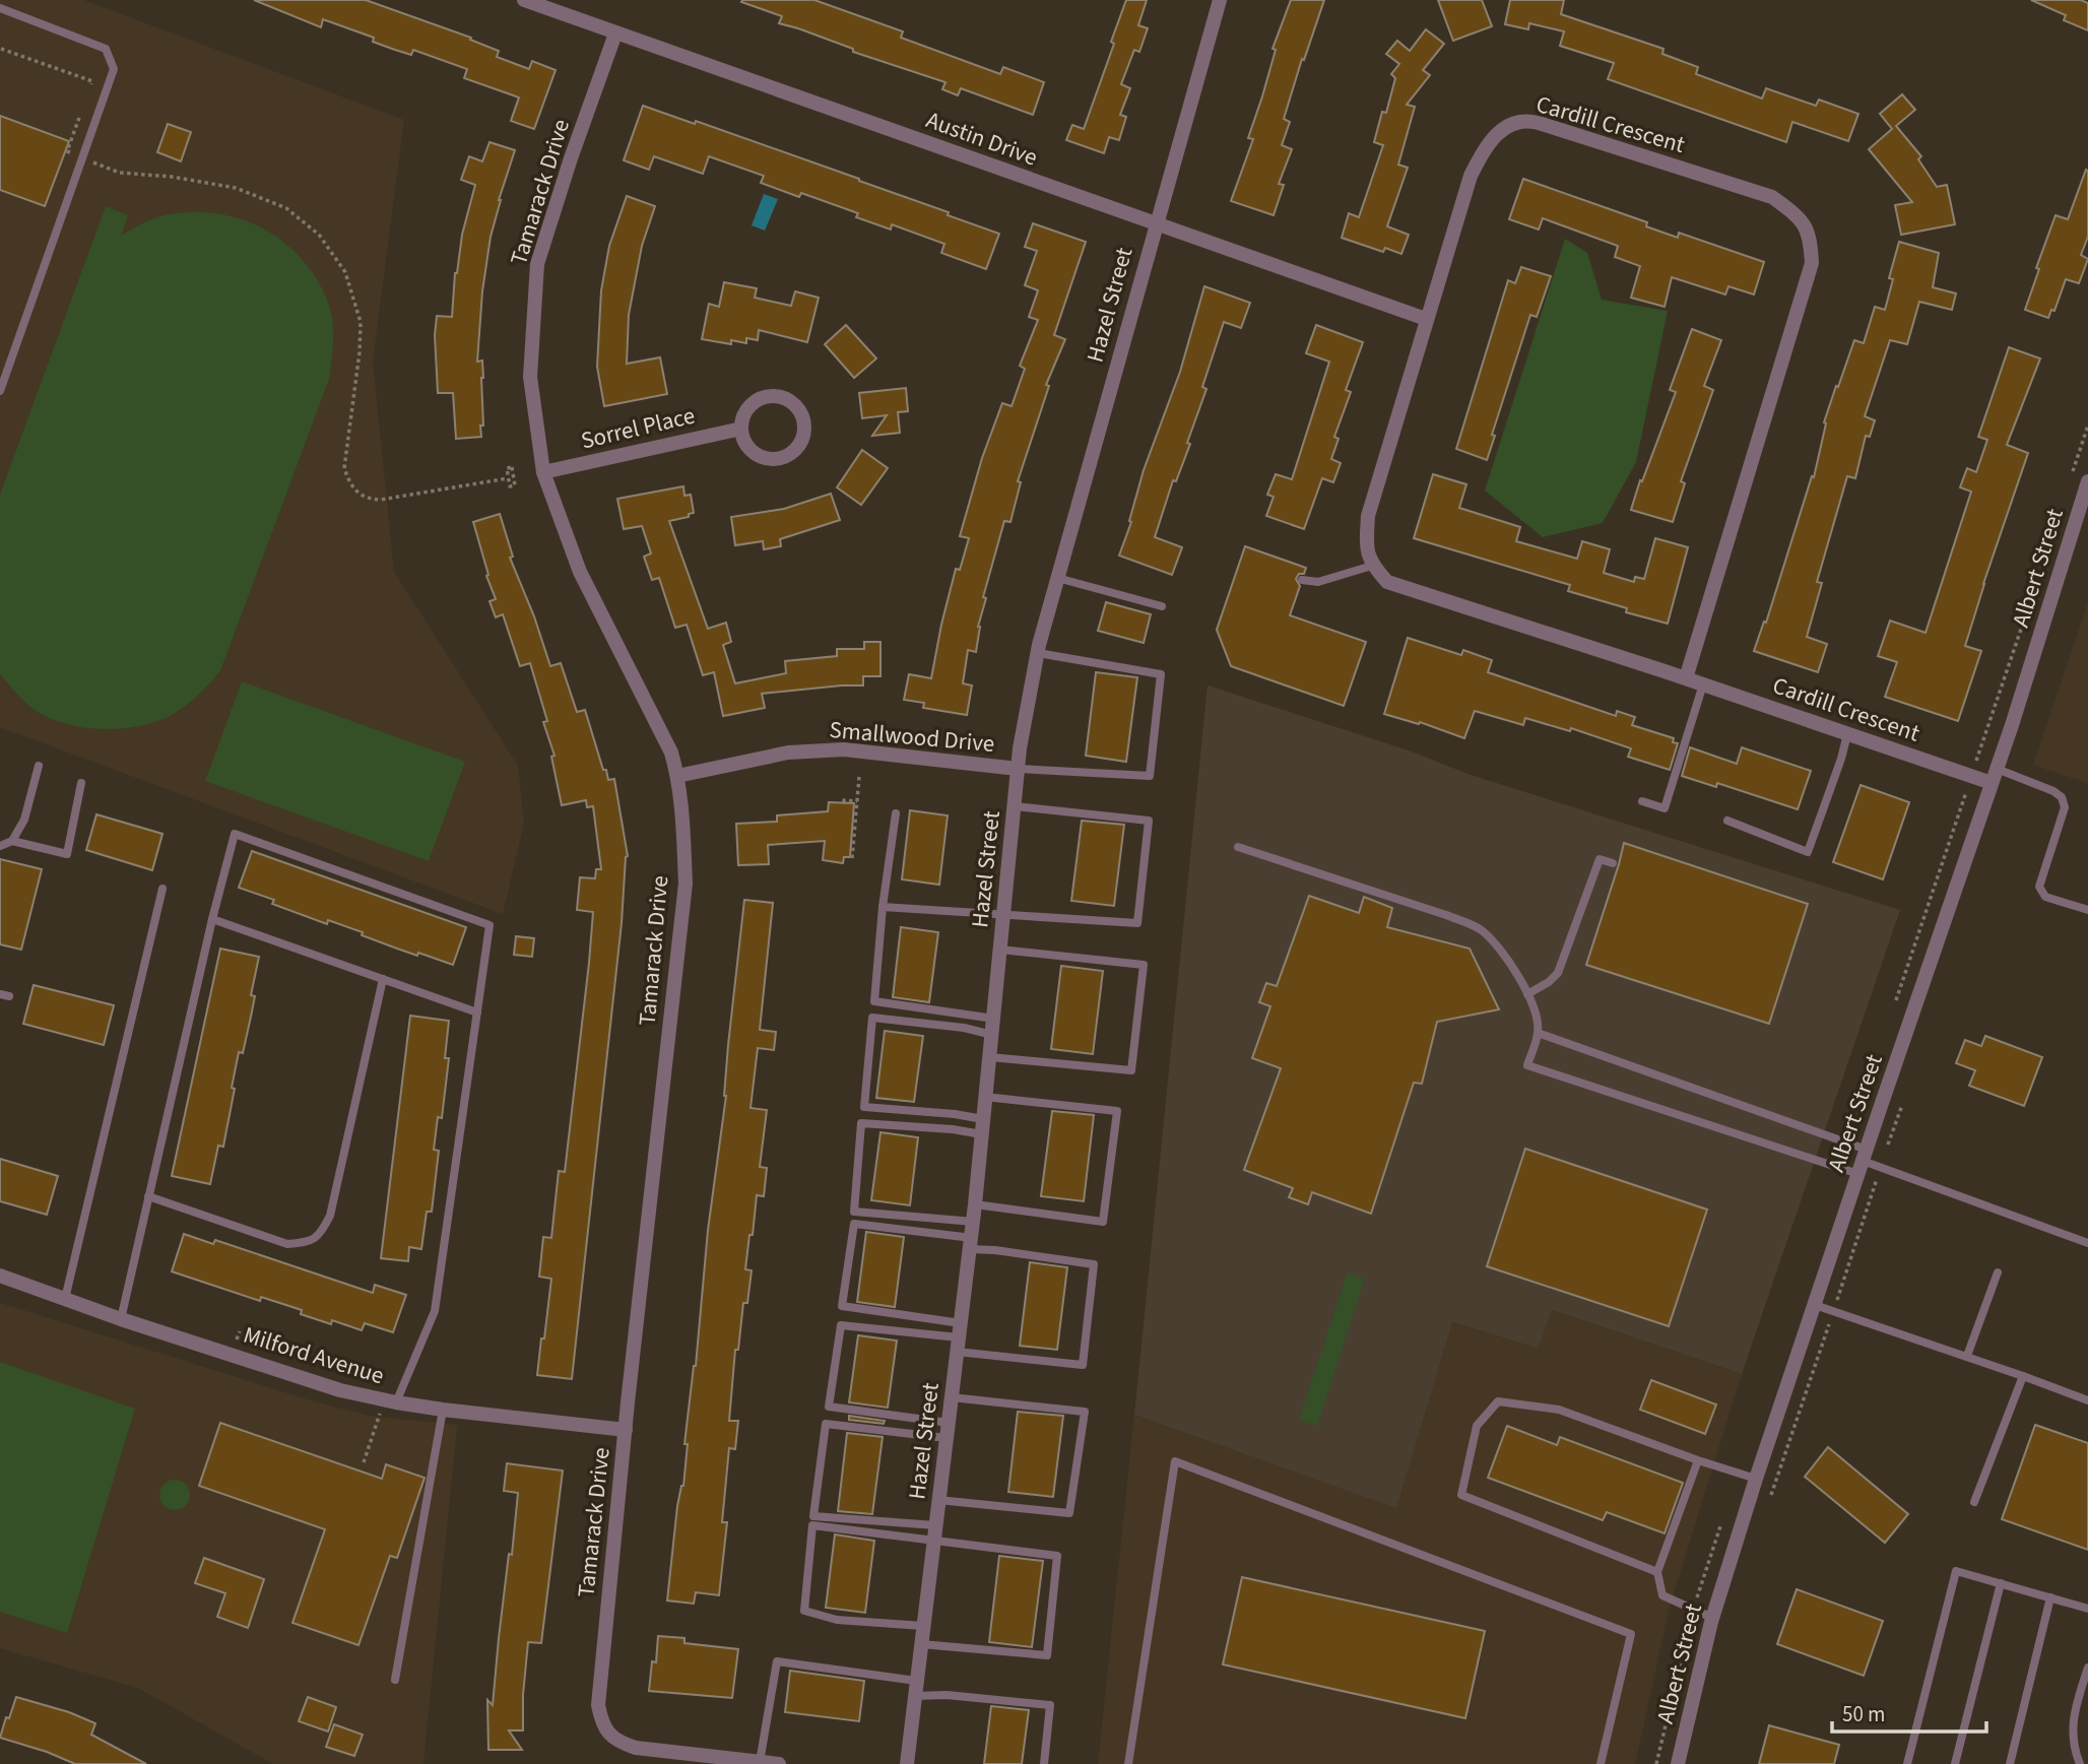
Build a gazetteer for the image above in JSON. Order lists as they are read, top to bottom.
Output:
{
  "streets": {
    "street": [
      "Cardill Crescent",
      "Austin Drive",
      "Tamarack Drive",
      "Hazel Street",
      "Sorrel Place",
      "Albert Street",
      "Smallwood Drive",
      "Milford Avenue"
    ]
  },
  "crossings": [
    ["Cardill Crescent", "Austin Drive"],
    ["Cardill Crescent", "Albert Street"],
    ["Austin Drive", "Tamarack Drive"],
    ["Austin Drive", "Hazel Street"],
    ["Tamarack Drive", "Sorrel Place"],
    ["Tamarack Drive", "Smallwood Drive"],
    ["Tamarack Drive", "Milford Avenue"],
    ["Hazel Street", "Smallwood Drive"]
  ],
  "scale_bar": "50 m"
}
